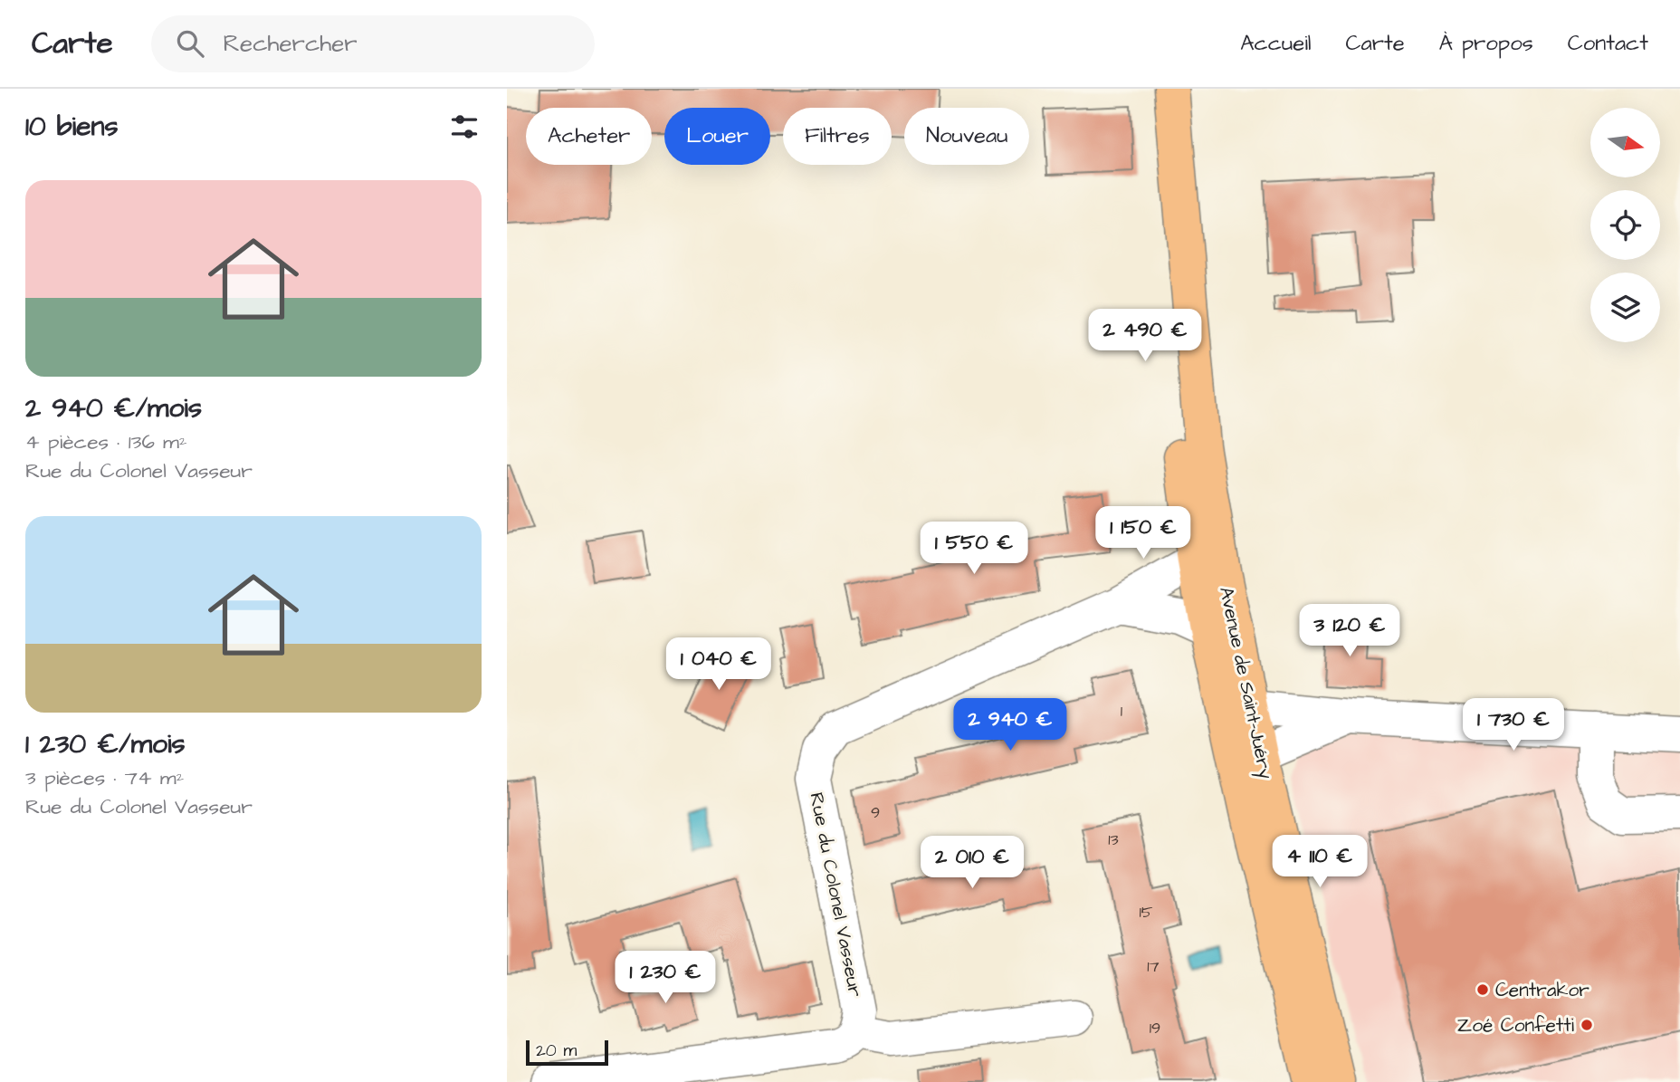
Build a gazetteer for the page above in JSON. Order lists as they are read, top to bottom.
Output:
{
  "streets": {
    "main road": ["Avenue de Saint-Juéry"],
    "street": ["Rue du Colonel Vasseur"]
  },
  "crossings": [
    ["Avenue de Saint-Juéry", "Rue du Colonel Vasseur"]
  ],
  "places": ["Centrakor", "Zoé Confetti"],
  "house_numbers": [
    "1",
    "9",
    "13",
    "15",
    "17",
    "19"
  ],
  "scale_bar": "20 m",
  "north": "right",
  "page": {
    "header": "Carte",
    "search": "Rechercher",
    "nav": [
      "Accueil",
      "Carte",
      "À propos",
      "Contact"
    ],
    "heading": "10 biens",
    "chip": [
      "Acheter",
      "Louer",
      "Filtres",
      "Nouveau"
    ],
    "list": [
      {
        "name": "2 940 €/mois",
        "note": "4 pièces · 136 m² · Rue du Colonel Vasseur"
      },
      {
        "name": "1 230 €/mois",
        "note": "3 pièces · 74 m² · Rue du Colonel Vasseur"
      }
    ],
    "price": [
      "2 490 €",
      "1 150 €",
      "1 550 €",
      "3 120 €",
      "1 040 €",
      "2 940 €",
      "1 730 €",
      "4 110 €",
      "2 010 €",
      "1 230 €"
    ],
    "scale": "20 m"
  }
}
